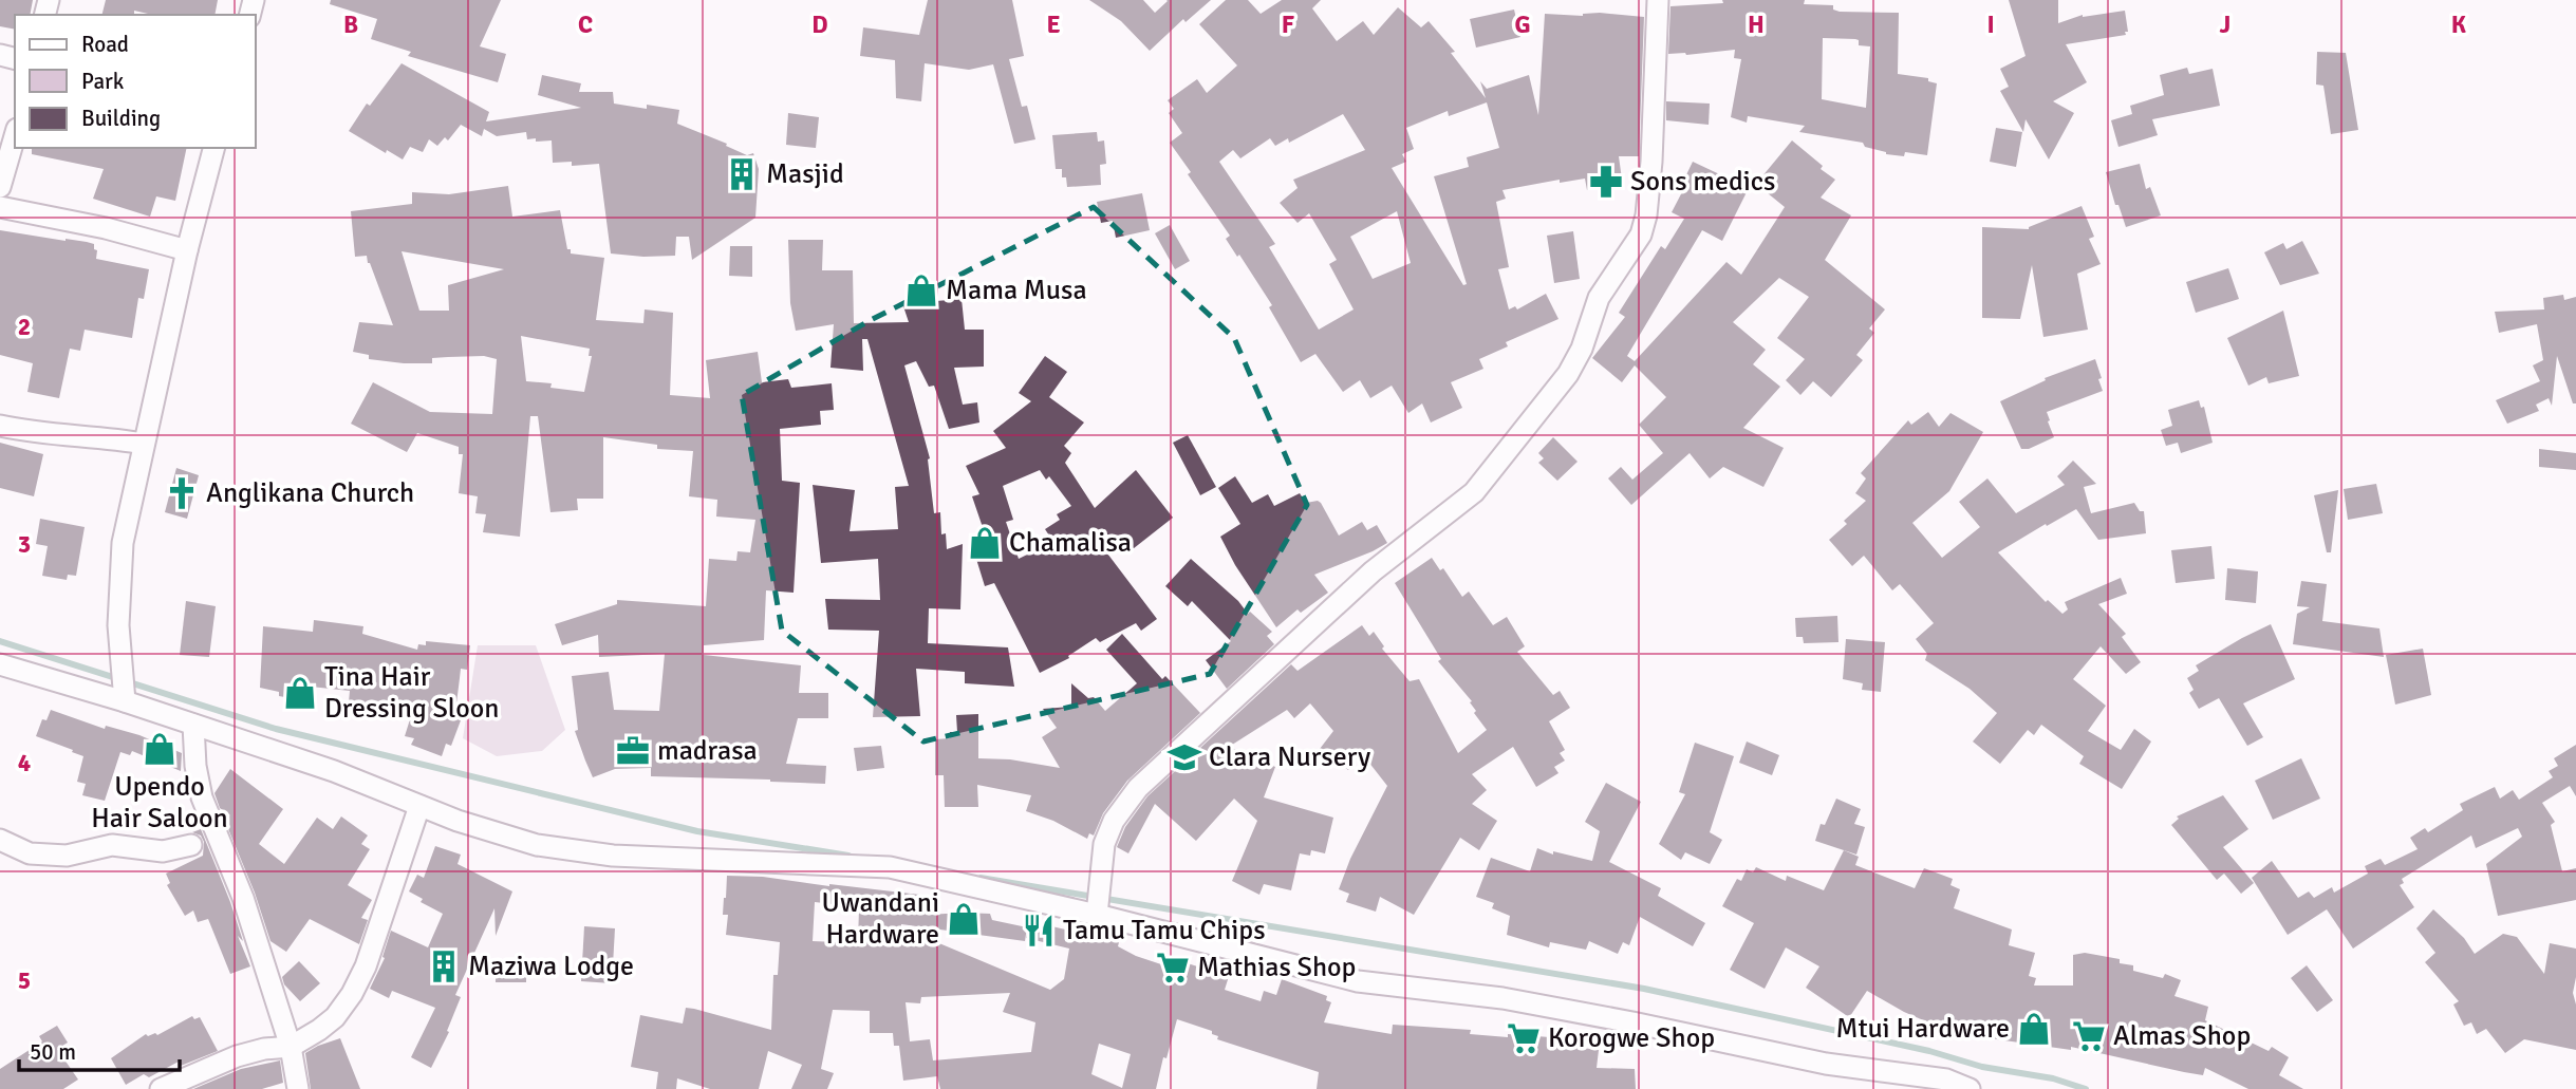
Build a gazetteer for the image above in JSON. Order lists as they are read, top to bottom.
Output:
{
  "places": {
    "building": ["Masjid", "Maziwa Lodge"],
    "pharmacy": ["Sons medics"],
    "shop": [
      "Mama Musa",
      "Chamalisa",
      "Tina Hair Dressing Sloon",
      "Upendo Hair Saloon",
      "Uwandani Hardware",
      "Mtui Hardware"
    ],
    "church": ["Anglikana Church"],
    "office": ["madrasa"],
    "school or university": ["Clara Nursery"],
    "restaurant": ["Tamu Tamu Chips"],
    "supermarket": ["Mathias Shop", "Almas Shop", "Korogwe Shop"]
  },
  "legend": ["Road", "Park", "Building"],
  "scale_bar": "50 m",
  "grid": {
    "columns": [
      "B",
      "C",
      "D",
      "E",
      "F",
      "G",
      "H",
      "I",
      "J",
      "K"
    ],
    "rows": [
      "2",
      "3",
      "4",
      "5"
    ]
  }
}
